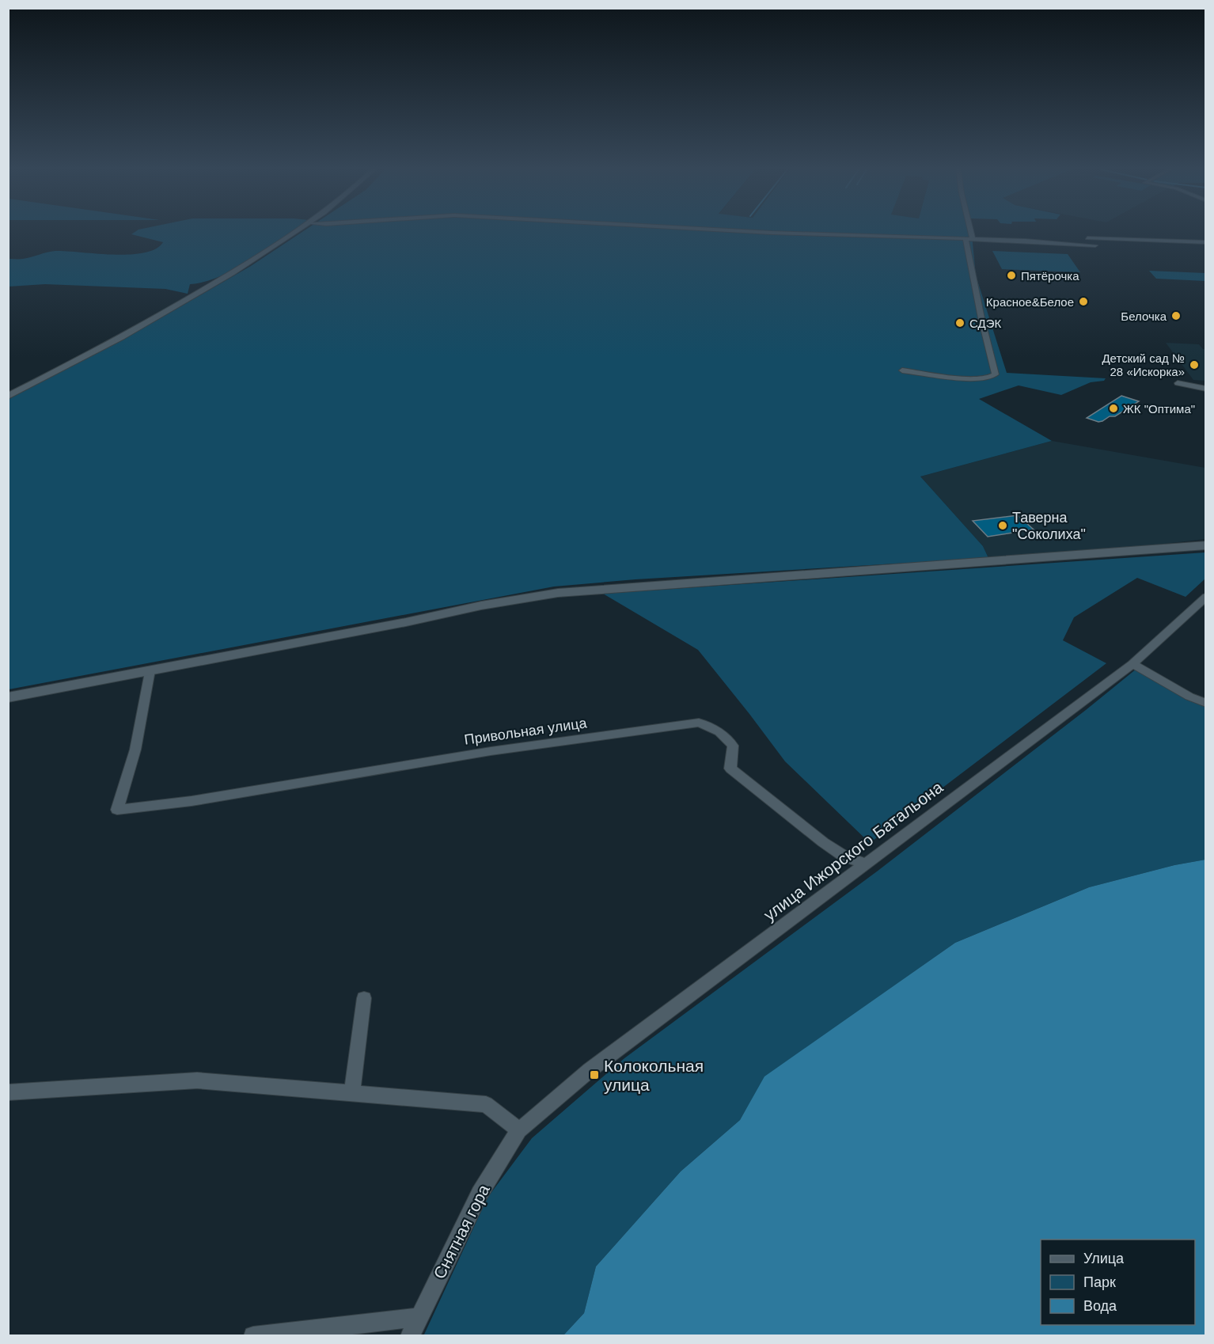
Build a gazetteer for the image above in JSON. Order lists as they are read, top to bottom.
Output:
{
  "streets": {
    "street": ["Привольная улица", "улица Ижорского Батальона", "Снятная гора"]
  },
  "crossings": [
    ["Привольная улица", "улица Ижорского Батальона"],
    ["улица Ижорского Батальона", "Снятная гора"]
  ],
  "places": {
    "other": [
      "Пятёрочка",
      "Красное&Белое",
      "Белочка",
      "СДЭК",
      "Детский сад № 28 «Искорка»",
      "ЖК \"Оптима\"",
      "Таверна \"Соколиха\""
    ],
    "transit": ["Колокольная улица"]
  },
  "legend": ["Улица", "Парк", "Вода"]
}
